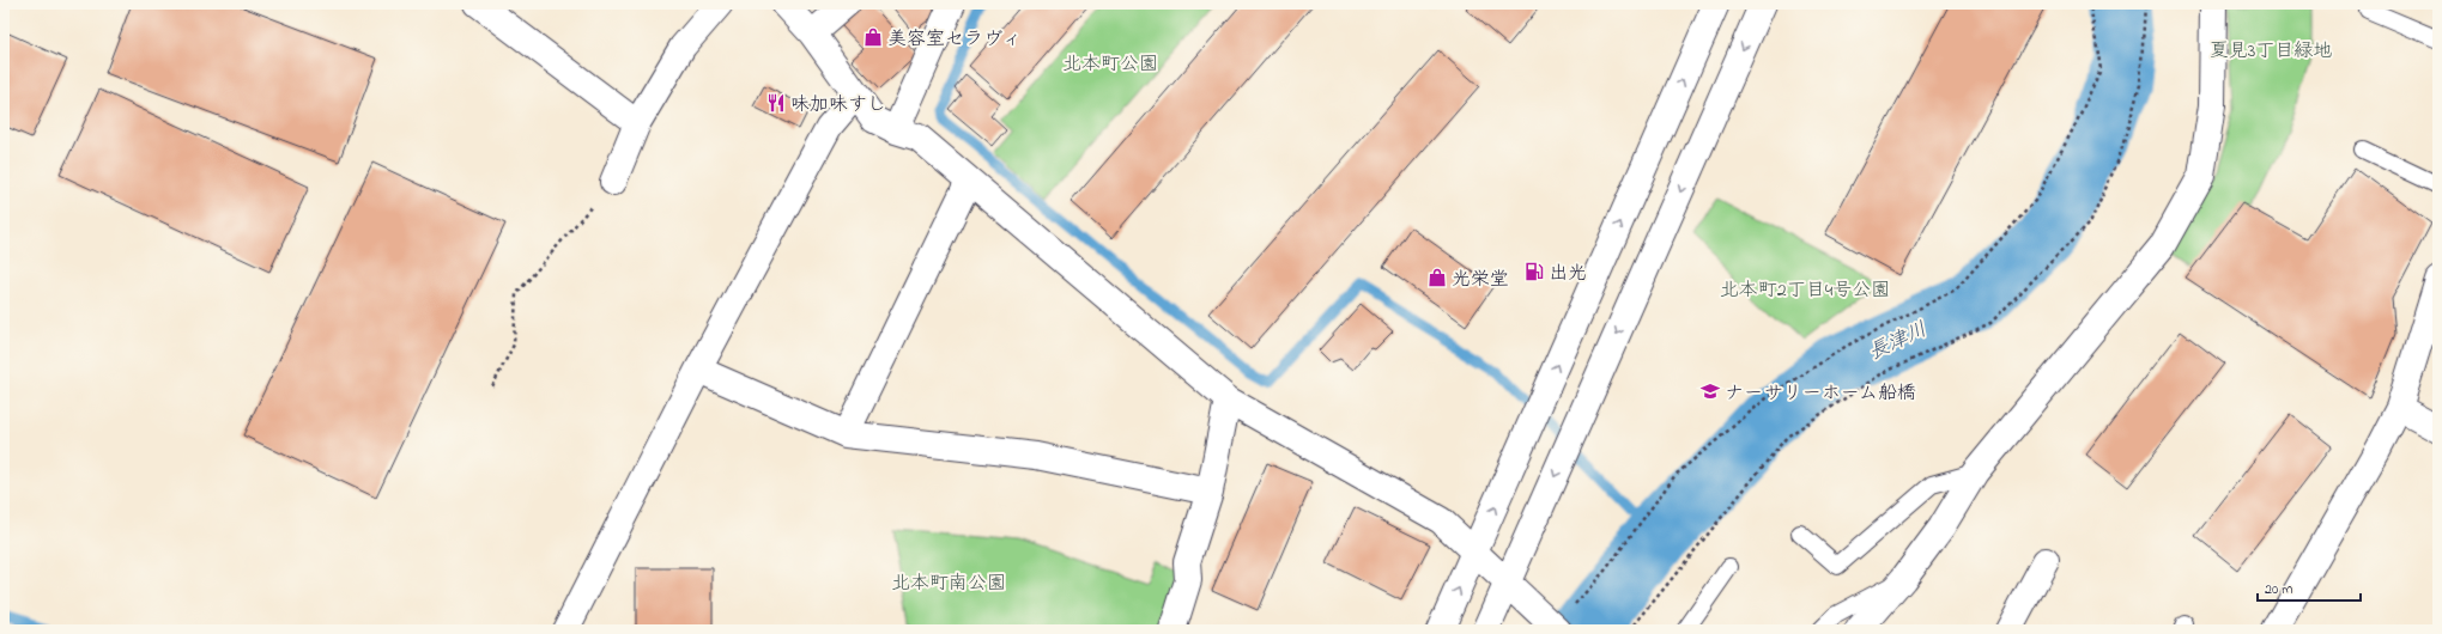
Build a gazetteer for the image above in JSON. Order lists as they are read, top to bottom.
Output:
{
  "water": ["長津川"],
  "parks": [
    "夏見3丁目緑地",
    "北本町公園",
    "北本町2丁目4号公園",
    "北本町南公園"
  ],
  "places": {
    "shop": ["美容室セラヴィ", "光栄堂"],
    "restaurant": ["味加味すし"],
    "fuel station": ["出光"],
    "school or university": ["ナーサリーホーム船橋"]
  },
  "scale_bar": "20 m"
}
